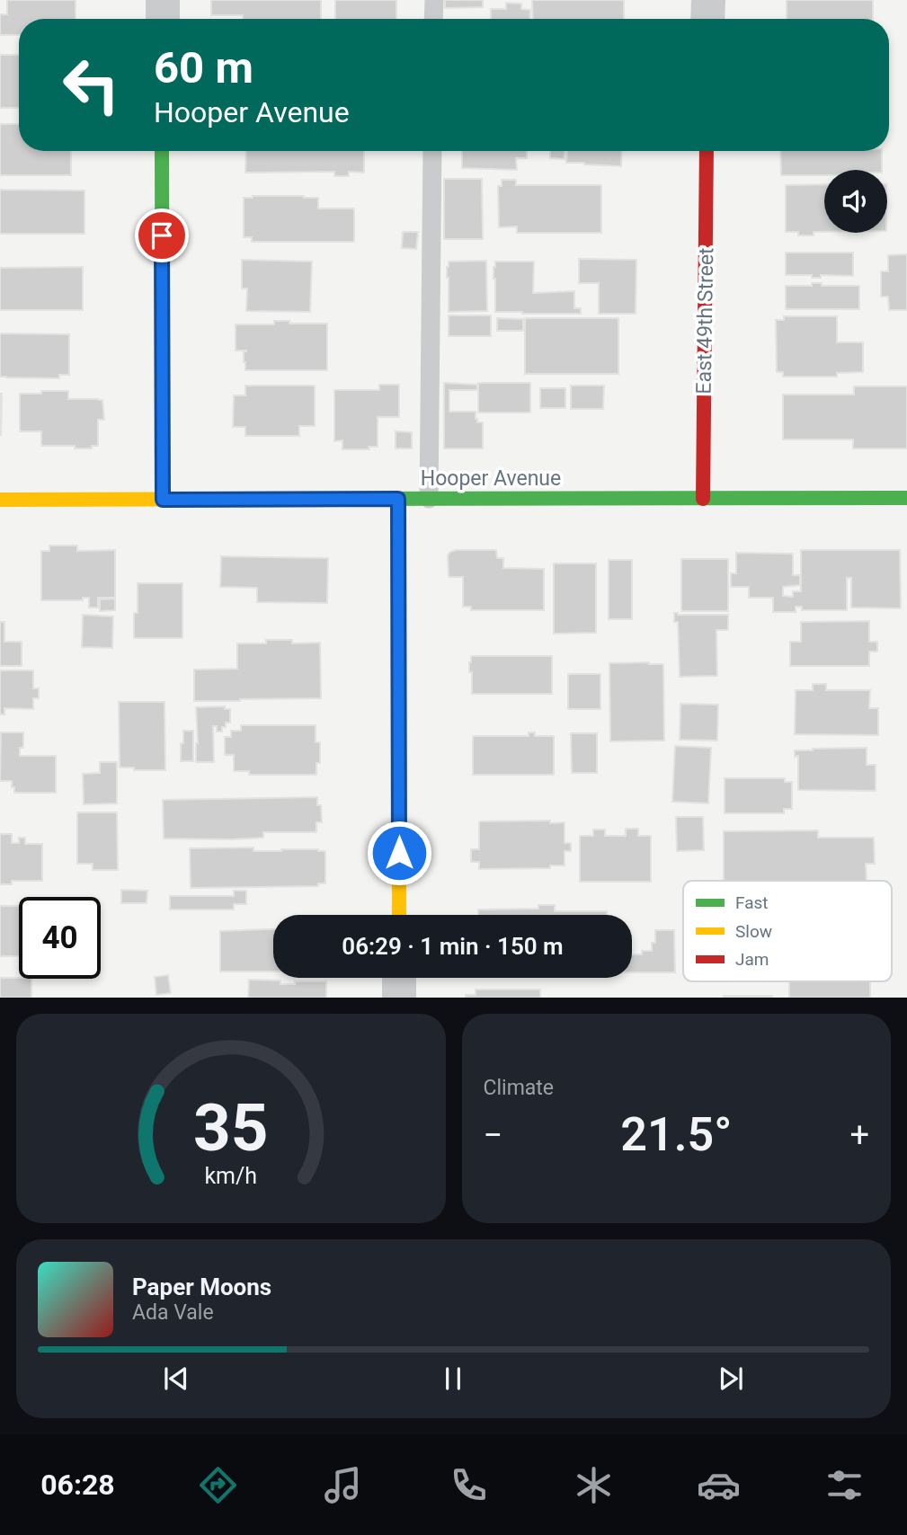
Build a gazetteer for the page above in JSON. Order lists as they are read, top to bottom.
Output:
{
  "streets": {
    "street": ["East 49th Street", "Hooper Avenue"]
  },
  "crossings": [
    ["East 49th Street", "Hooper Avenue"]
  ],
  "legend": ["Fast", "Slow", "Jam"],
  "page": {
    "turn": ["60 m", "Hooper Avenue"],
    "limit": "40",
    "trip": "06:29 · 1 min · 150 m",
    "tile": "Climate",
    "heat": ["−", "21.5°", "+"],
    "song": ["Paper Moons", "Ada Vale"],
    "tabs": "06:28",
    "gauge": ["35", "km/h"]
  }
}
